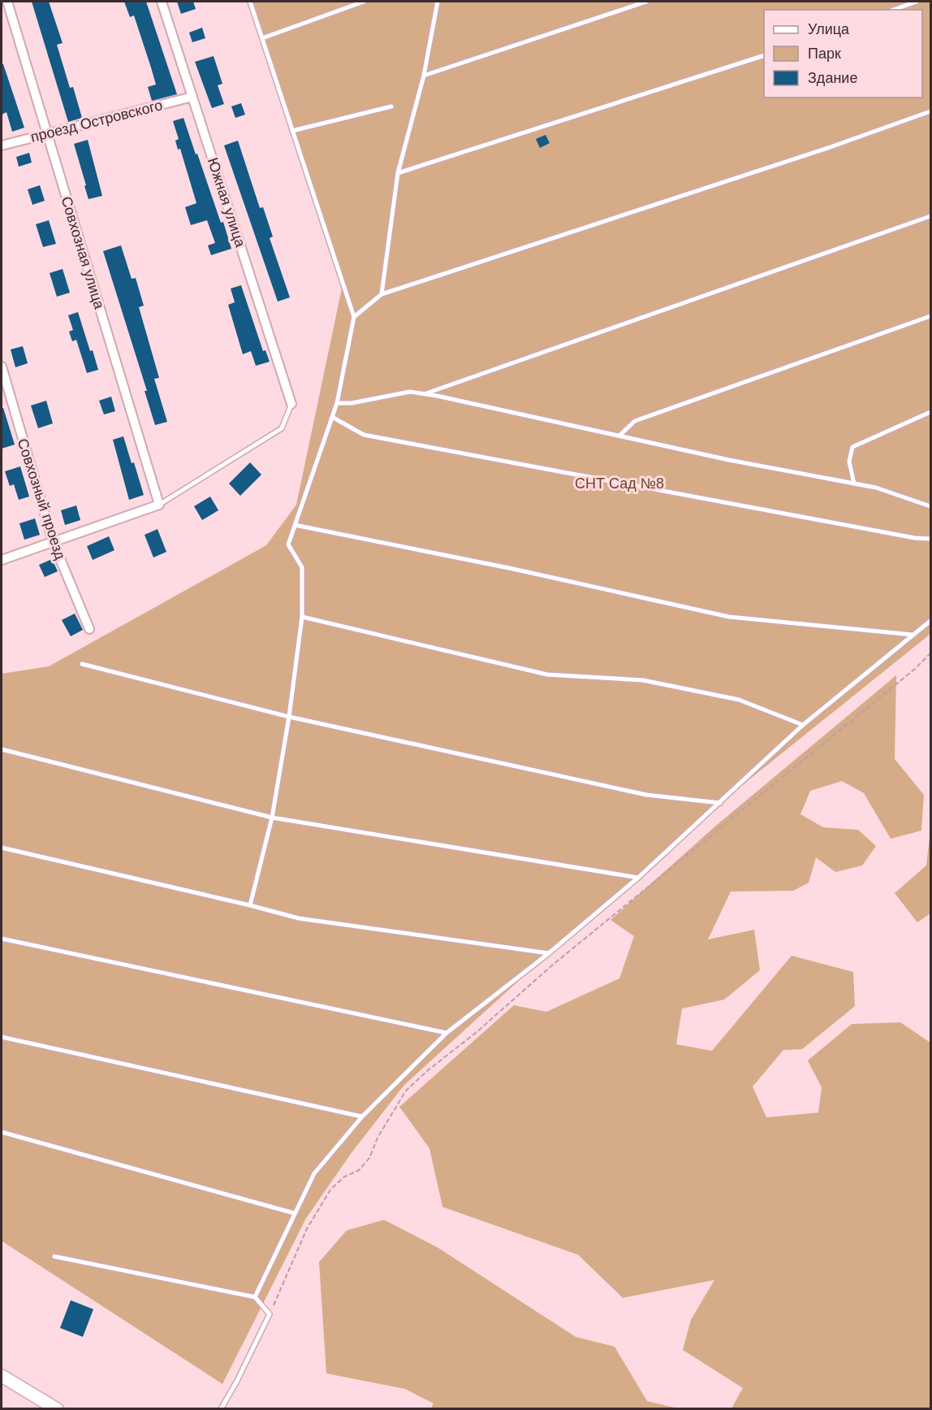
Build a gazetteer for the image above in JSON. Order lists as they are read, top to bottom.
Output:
{
  "streets": {
    "street": [
      "проезд Островского",
      "Южная улица",
      "Совхозная улица",
      "Совхозный проезд"
    ]
  },
  "crossings": [
    ["проезд Островского", "Южная улица"],
    ["проезд Островского", "Совхозная улица"]
  ],
  "parks": ["СНТ Сад №8"],
  "legend": ["Улица", "Парк", "Здание"]
}
